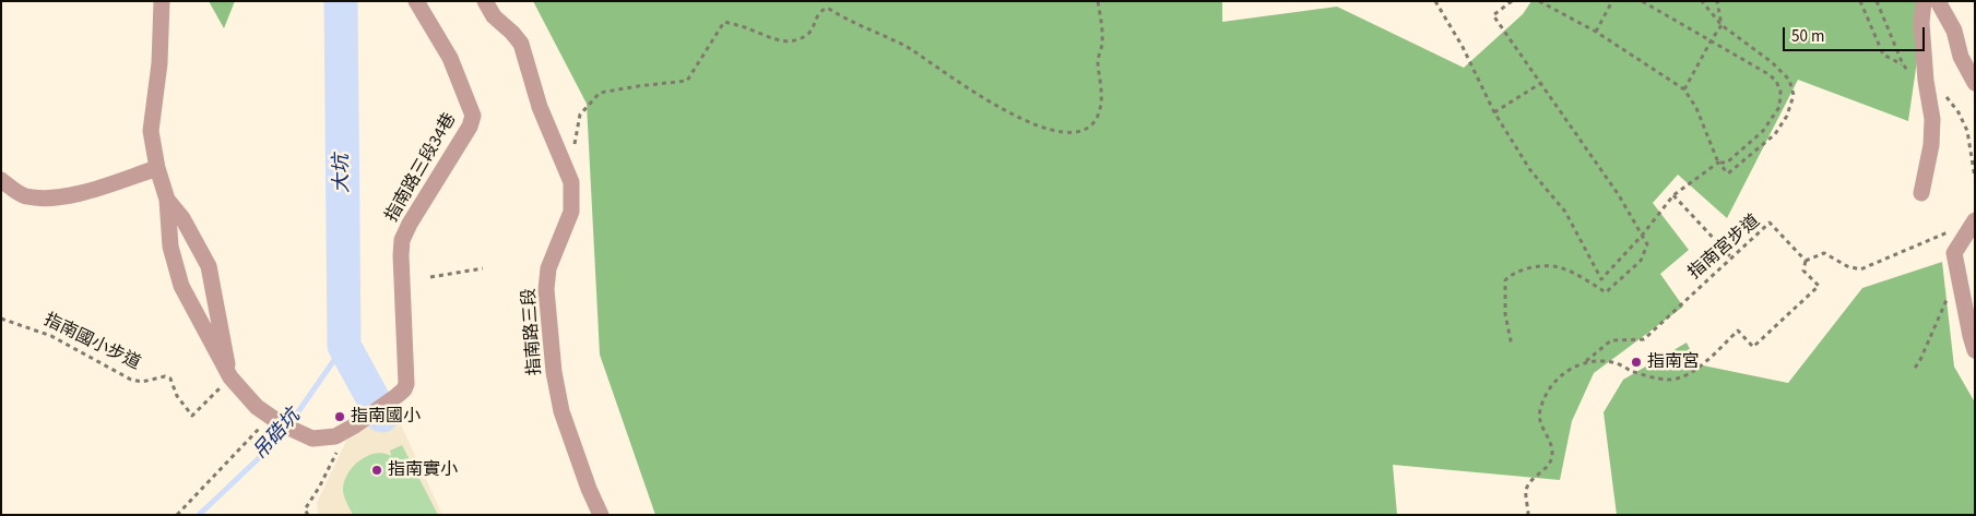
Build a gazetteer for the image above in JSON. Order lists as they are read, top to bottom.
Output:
{
  "streets": {
    "street": ["指南路三段34巷", "指南路三段"],
    "path": ["指南宮步道", "指南國小步道"]
  },
  "water": ["大坑", "吊硞坑"],
  "places": ["指南宮", "指南國小", "指南實小"],
  "scale_bar": "50 m"
}
